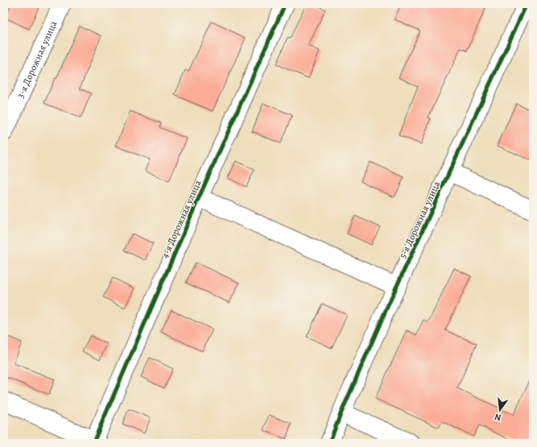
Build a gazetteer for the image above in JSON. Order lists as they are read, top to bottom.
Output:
{
  "streets": {
    "street": ["3-я Дорожная улица", "4-я Дорожная улица", "5-я Дорожная улица"]
  },
  "north": "bottom"
}
